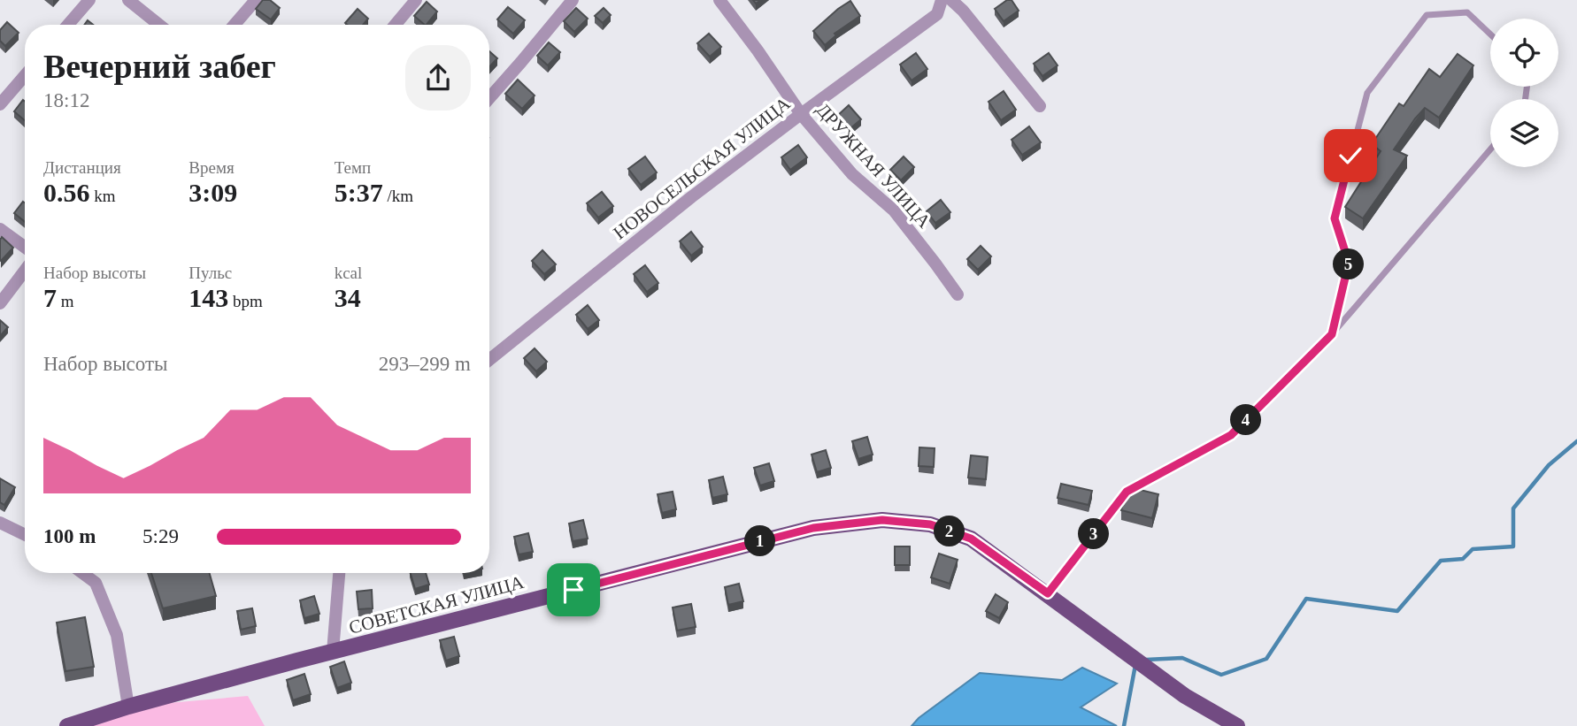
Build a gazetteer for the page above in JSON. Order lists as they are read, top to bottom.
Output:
{
  "streets": {
    "main road": ["СОВЕТСКАЯ УЛИЦА"],
    "street": ["ДРУЖНАЯ УЛИЦА", "НОВОСЕЛЬСКАЯ УЛИЦА"]
  },
  "crossings": [
    ["ДРУЖНАЯ УЛИЦА", "НОВОСЕЛЬСКАЯ УЛИЦА"]
  ],
  "page": {
    "heading": ["Вечерний забег", "18:12"],
    "stats": [
      ["Дистанция", "0.56 km"],
      ["Время", "3:09"],
      ["Темп", "5:37 /km"],
      ["Набор высоты", "7 m"],
      ["Пульс", "143 bpm"],
      ["kcal", "34"]
    ],
    "pins": [
      "5",
      "4",
      "2",
      "3",
      "1"
    ],
    "chart": ["Набор высоты", "293–299 m"],
    "list": [
      {
        "name": "100 m",
        "note": "5:29"
      }
    ]
  }
}
